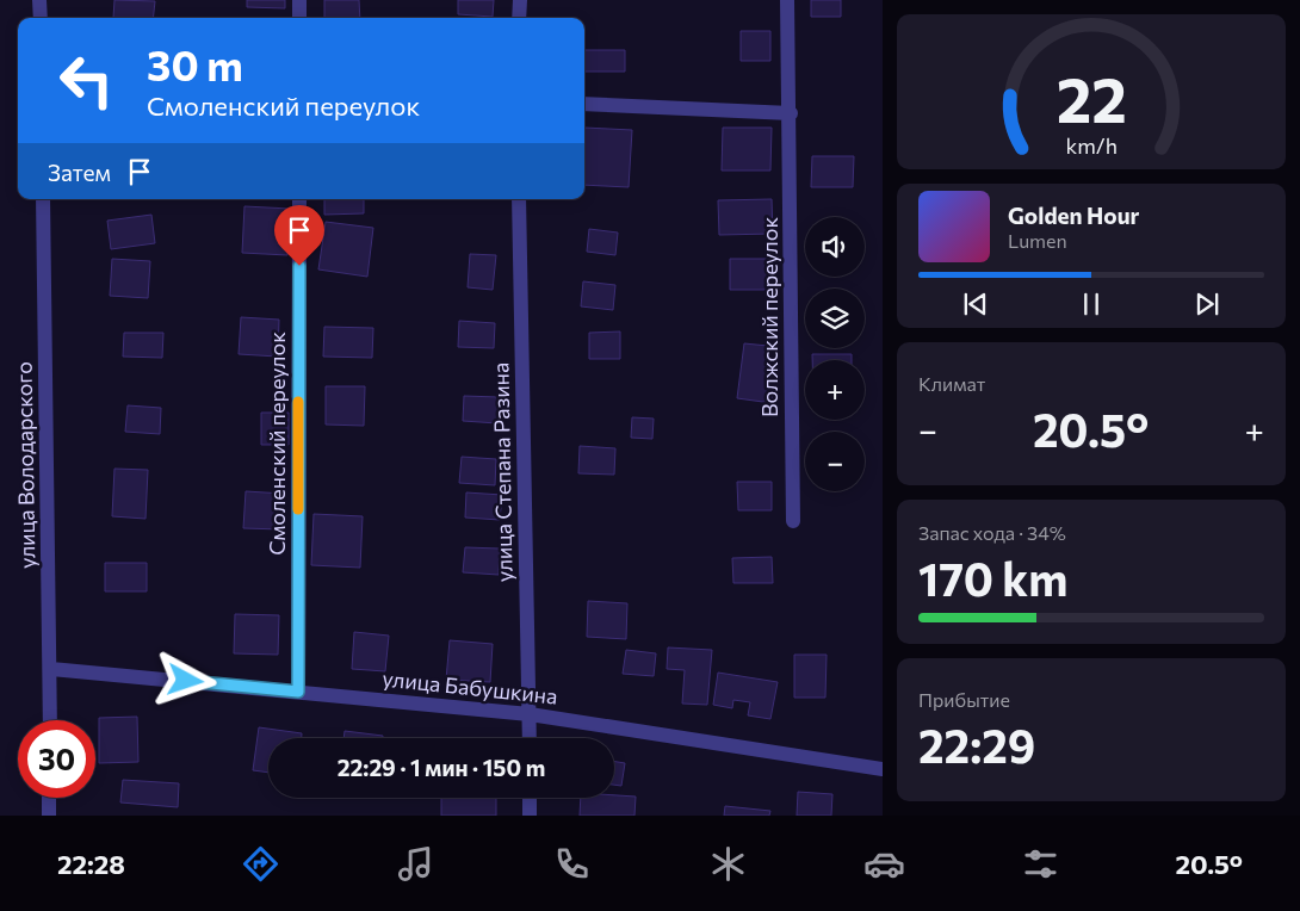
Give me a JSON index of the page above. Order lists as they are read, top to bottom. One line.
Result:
{"streets":{"street":["Волжский переулок","Смоленский переулок","улица Володарского","улица Степана Разина","улица Бабушкина"]},"crossings":[["Смоленский переулок","улица Бабушкина"],["улица Володарского","улица Бабушкина"],["улица Степана Разина","улица Бабушкина"]],"page":{"turn":["30 m","Смоленский переулок"],"then":"Затем","song":["Golden Hour","Lumen"],"map_buttons":["+","−"],"tile":["Климат",["Запас хода · 34%","170 km"],["Прибытие","22:29"]],"heat":["−","20.5°","+"],"limit":"30","trip":"22:29 · 1 мин · 150 m","tabs":["22:28","20.5°"],"gauge":["22","km/h"]}}
